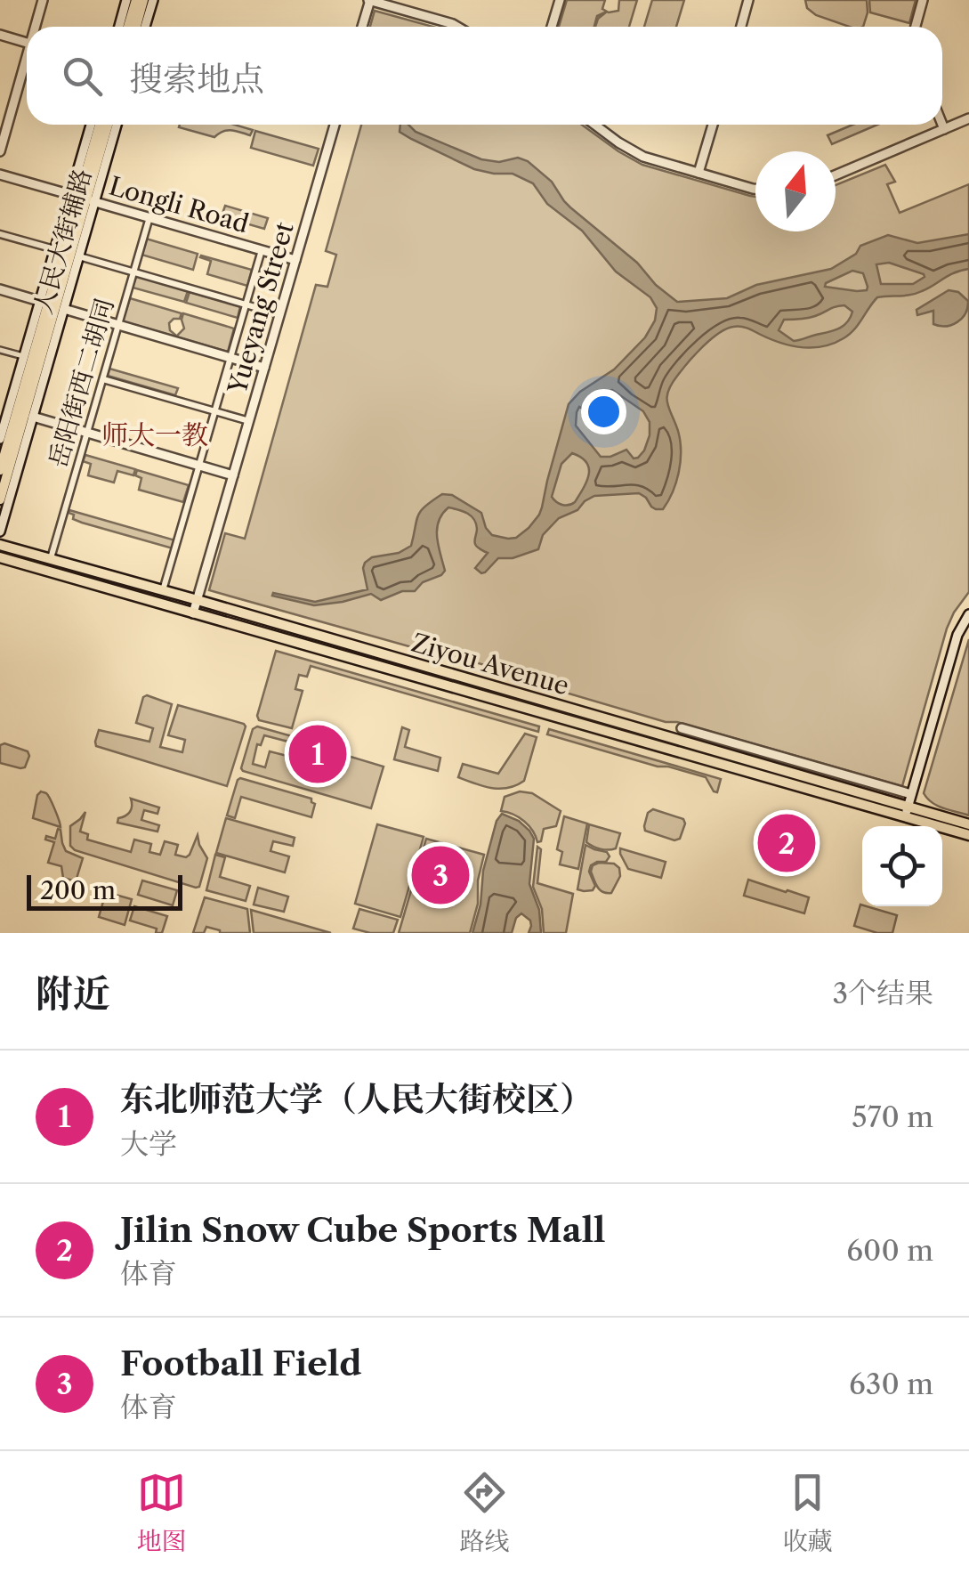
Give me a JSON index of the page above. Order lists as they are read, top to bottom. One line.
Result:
{"streets":{"main road":["Ziyou Avenue"],"street":["Longli Road","人民大街辅路","Yueyang Street","岳阳街西二胡同"]},"crossings":[["Longli Road","人民大街辅路"],["Longli Road","Yueyang Street"],["Longli Road","岳阳街西二胡同"],["Yueyang Street","Ziyou Avenue"],["岳阳街西二胡同","Ziyou Avenue"]],"districts":["师大一教"],"scale_bar":"200 m","north":"top","page":{"search":"搜索地点","pins":["1","2","3"],"scale":"200 m","heading":["附近","3个结果"],"list":[{"mark":"1","name":"东北师范大学（人民大街校区）","note":"大学","value":"570 m"},{"mark":"2","name":"Jilin Snow Cube Sports Mall","note":"体育","value":"600 m"},{"mark":"3","name":"Football Field","note":"体育","value":"630 m"}],"nav":["地图","路线","收藏"]}}
